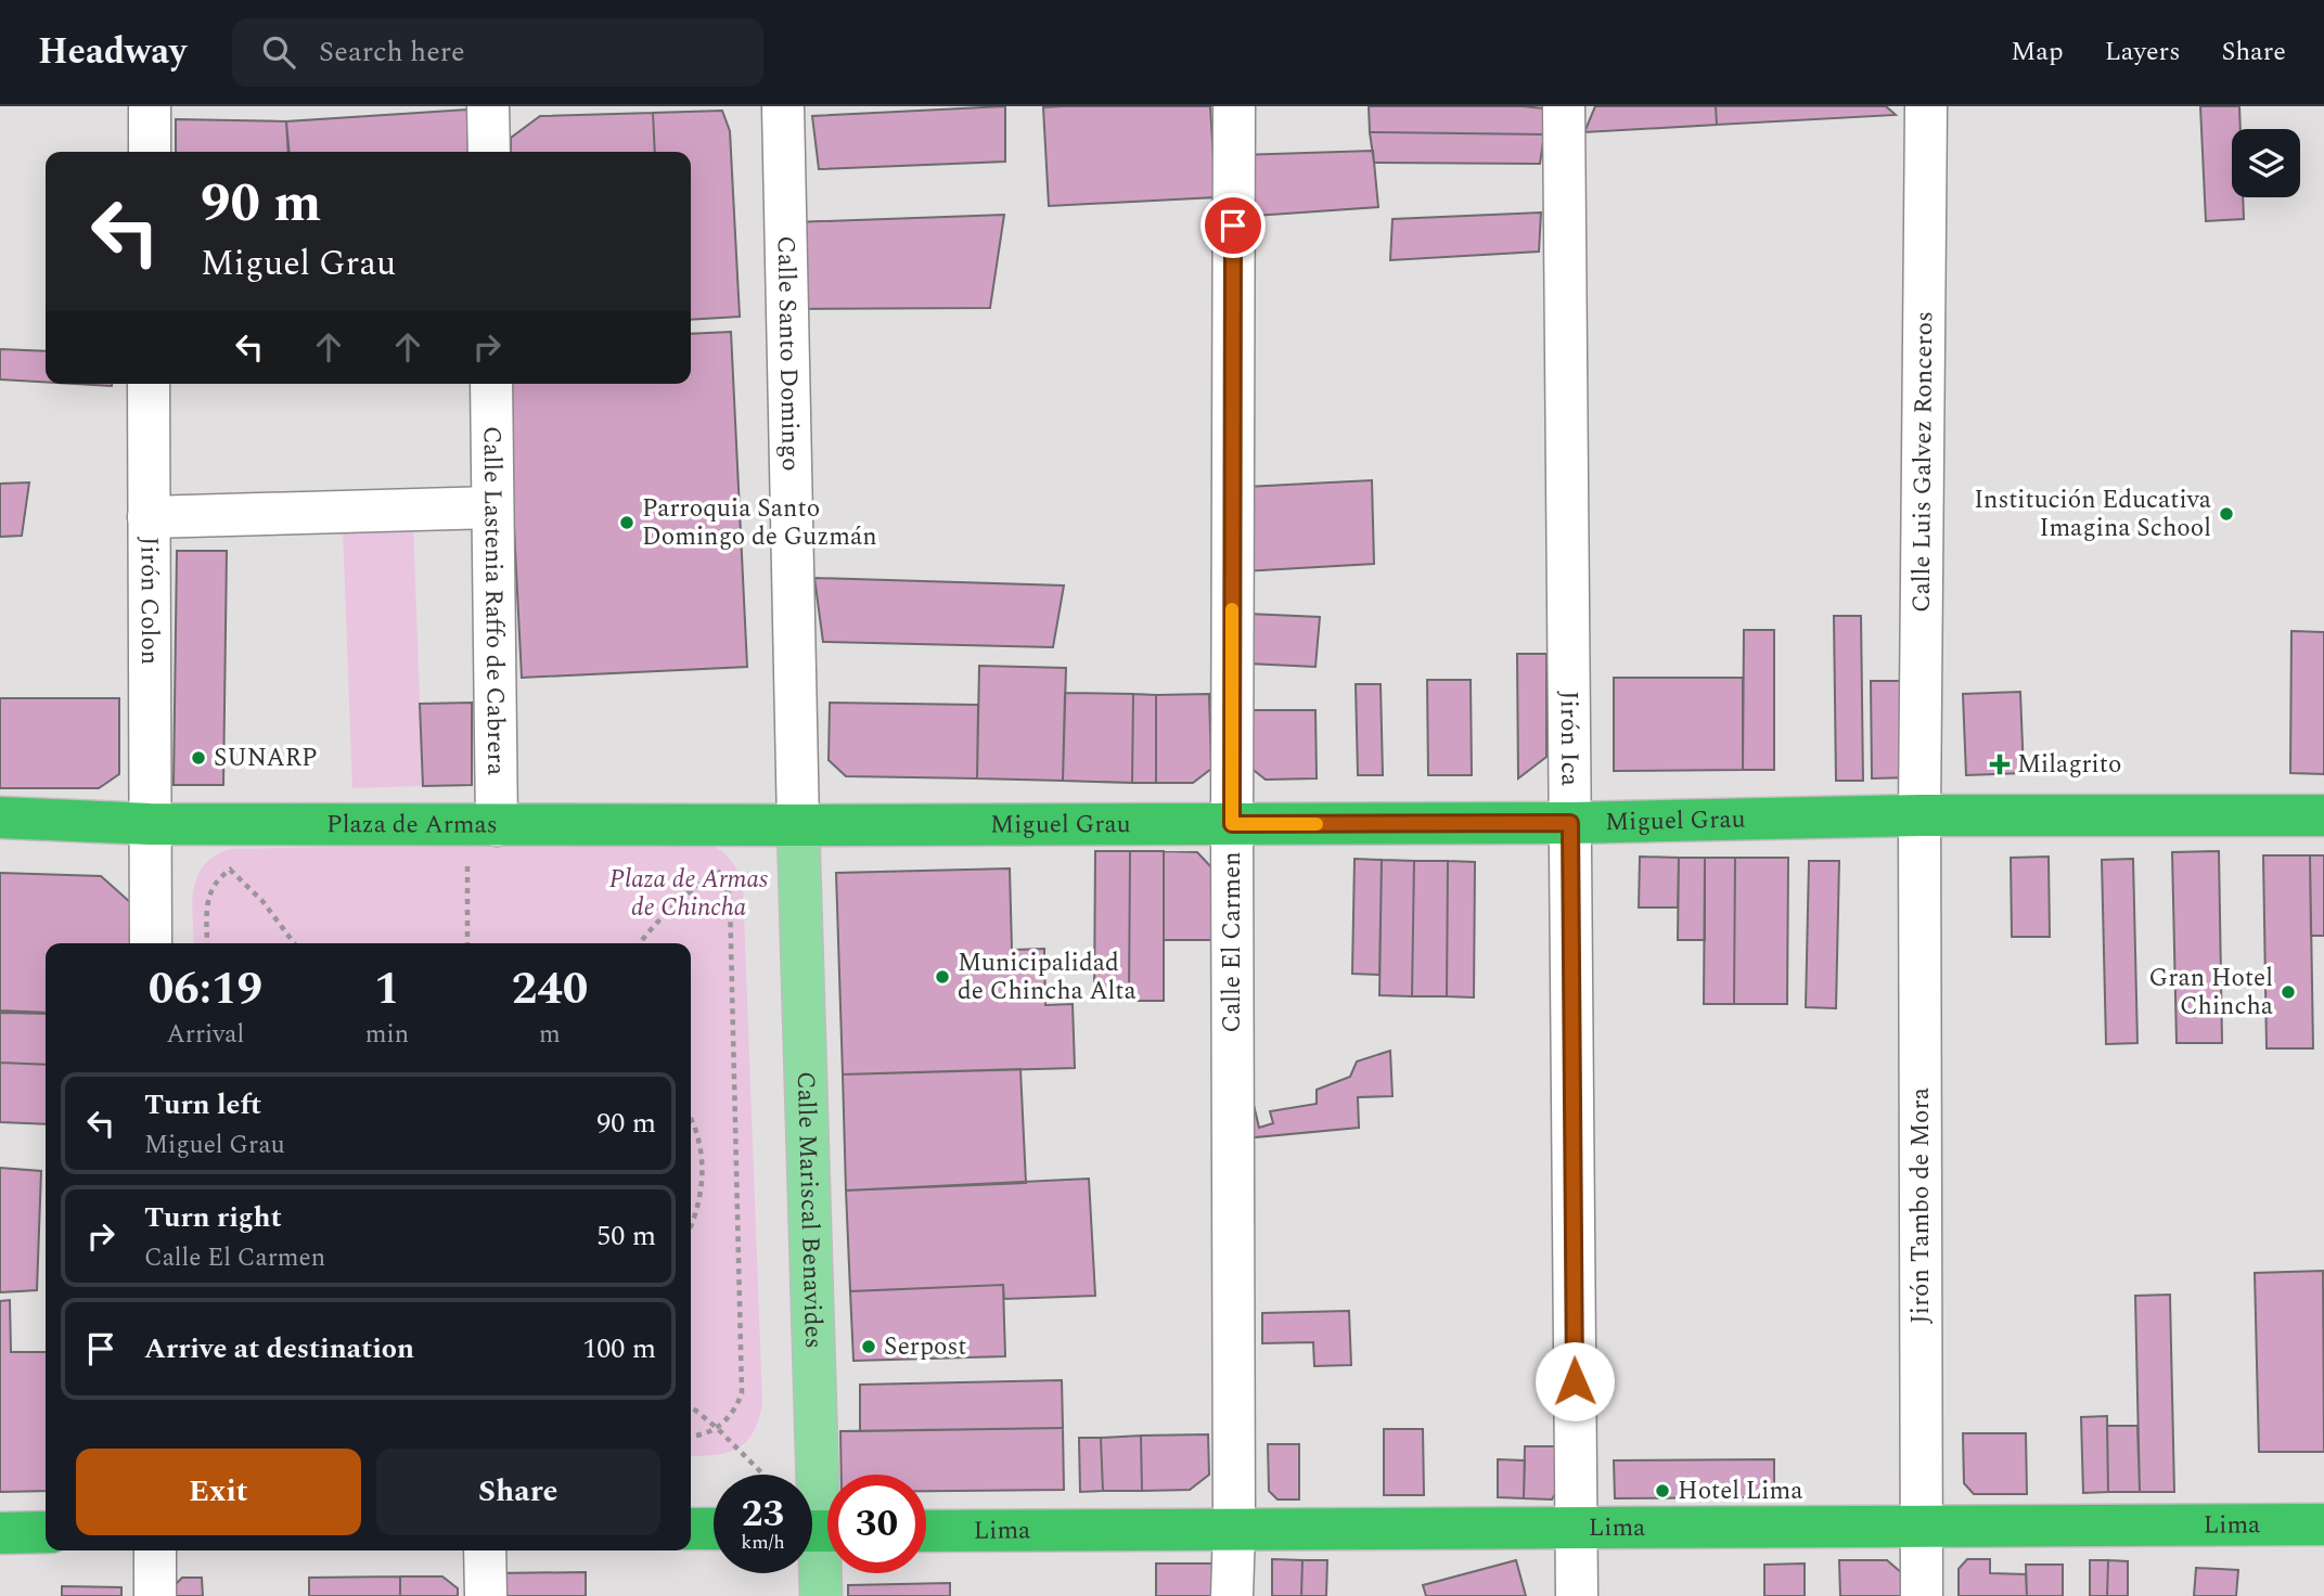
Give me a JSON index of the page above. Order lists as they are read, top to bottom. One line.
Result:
{"streets":{"highway":["Miguel Grau","Plaza de Armas","Lima"],"main road":["Calle Mariscal Benavides"],"street":["Calle Santo Domingo","Calle Luis Galvez Ronceros","Jirón Colon","Calle Lastenia Raffo de Cabrera","Jirón Ica","Calle El Carmen","Jirón Tambo de Mora"]},"crossings":[["Calle Santo Domingo","Miguel Grau"],["Calle Santo Domingo","Plaza de Armas"],["Calle Santo Domingo","Calle Mariscal Benavides"],["Calle Luis Galvez Ronceros","Miguel Grau"],["Calle Luis Galvez Ronceros","Jirón Tambo de Mora"],["Jirón Colon","Plaza de Armas"],["Calle Lastenia Raffo de Cabrera","Plaza de Armas"],["Jirón Ica","Miguel Grau"],["Jirón Ica","Lima"],["Miguel Grau","Plaza de Armas"],["Miguel Grau","Calle El Carmen"],["Miguel Grau","Jirón Tambo de Mora"],["Miguel Grau","Calle Mariscal Benavides"],["Plaza de Armas","Calle Mariscal Benavides"],["Calle El Carmen","Lima"],["Jirón Tambo de Mora","Lima"]],"parks":["Plaza de Armas de Chincha"],"places":{"other":["Institución Educativa Imagina School","Parroquia Santo Domingo de Guzmán","SUNARP","Municipalidad de Chincha Alta","Gran Hotel Chincha","Serpost","Hotel Lima"],"health":["Milagrito"]},"page":{"header":"Headway","search":"Search here","nav":["Map","Layers","Share"],"turn":["90 m","Miguel Grau"],"eta":["06:19","Arrival","1","min","240","m"],"list":[{"name":"Turn left","note":"Miguel Grau","value":"90 m"},{"name":"Turn right","note":"Calle El Carmen","value":"50 m"},{"name":"Arrive at destination","value":"100 m"}],"buttons":["Exit","Share"],"speed":"23 km/h","limit":"30"}}
